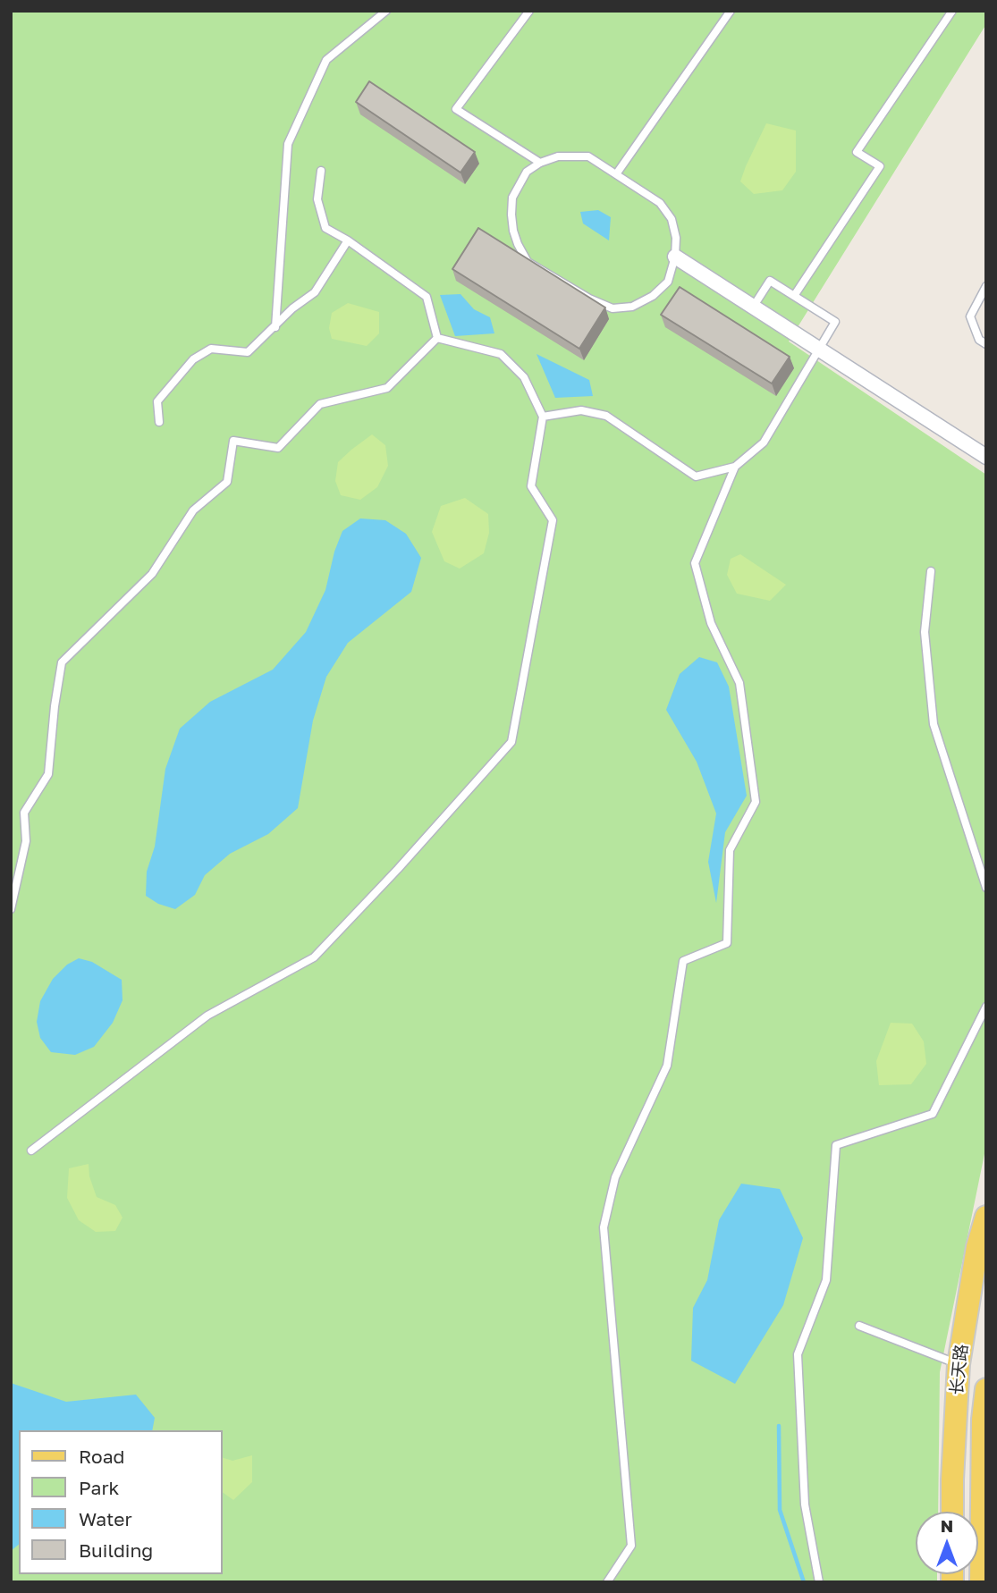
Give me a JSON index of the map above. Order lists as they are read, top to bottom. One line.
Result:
{"streets":{"main road":["长天路"]},"legend":["Road","Park","Water","Building"],"north":"top"}
